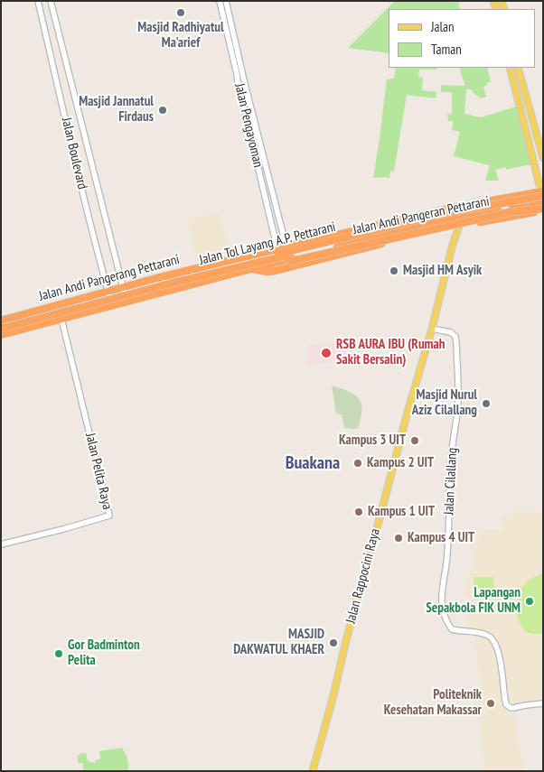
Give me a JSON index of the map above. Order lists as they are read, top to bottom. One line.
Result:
{"streets":{"highway":["Jalan Andi Pangeran Pettarani","Jalan Tol Layang A.P. Pettarani","Jalan Andi Pangerang Pettarani"],"main road":["Jalan Rappocini Raya"],"street":["Jalan Pengayoman","Jalan Boulevard","Jalan Pelita Raya","Jalan Cilallang"]},"crossings":[["Jalan Pengayoman","Jalan Andi Pangerang Pettarani"],["Jalan Boulevard","Jalan Andi Pangeran Pettarani"],["Jalan Boulevard","Jalan Andi Pangerang Pettarani"],["Jalan Andi Pangeran Pettarani","Jalan Tol Layang A.P. Pettarani"],["Jalan Andi Pangeran Pettarani","Jalan Pelita Raya"],["Jalan Andi Pangeran Pettarani","Jalan Rappocini Raya"],["Jalan Tol Layang A.P. Pettarani","Jalan Andi Pangerang Pettarani"],["Jalan Cilallang","Jalan Rappocini Raya"]],"districts":["Buakana"],"places":["Masjid Radhiyatul Ma'arief","Masjid Jannatul Firdaus","Masjid HM Asyik","RSB AURA IBU (Rumah Sakit Bersalin)","Masjid Nurul Aziz Cilallang","Kampus 3 UIT","Kampus 2 UIT","Kampus 1 UIT","Kampus 4 UIT","Lapangan Sepakbola FIK UNM","MASJID DAKWATUL KHAER","Gor Badminton Pelita","Politeknik Kesehatan Makassar"],"legend":["Jalan","Taman"]}
